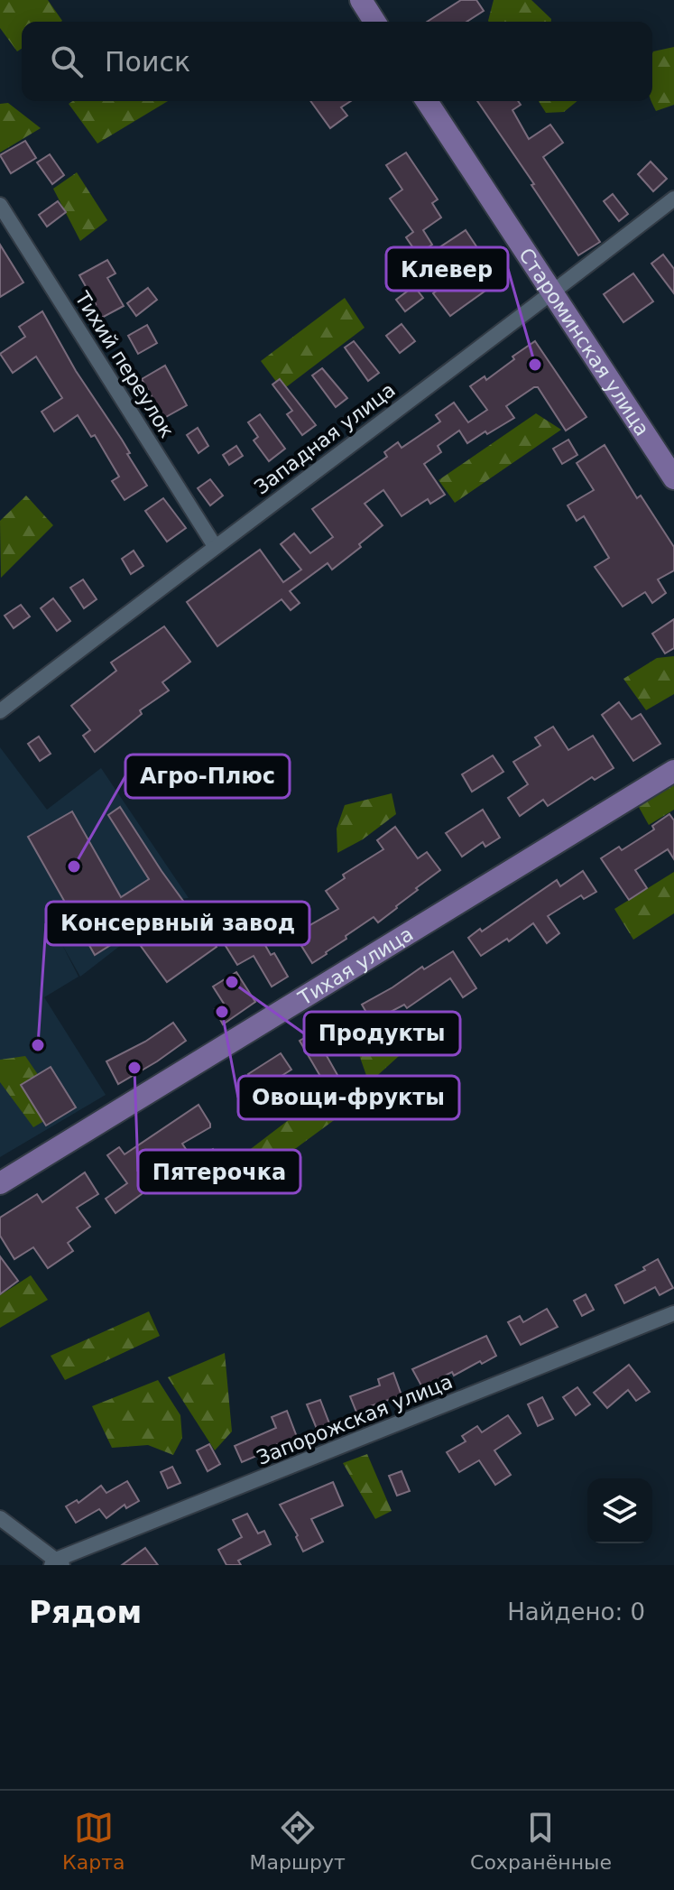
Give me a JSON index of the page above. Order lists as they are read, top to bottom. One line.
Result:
{"streets":{"main road":["Староминская улица","Тихая улица"],"street":["Тихий переулок","Западная улица","Запорожская улица"]},"crossings":[["Староминская улица","Западная улица"],["Тихий переулок","Западная улица"]],"places":["Клевер","Агро-Плюс","Продукты","Овощи-фрукты","Консервный завод","Пятерочка"],"page":{"search":"Поиск","heading":["Рядом","Найдено: 0"],"nav":["Карта","Маршрут","Сохранённые"]}}
